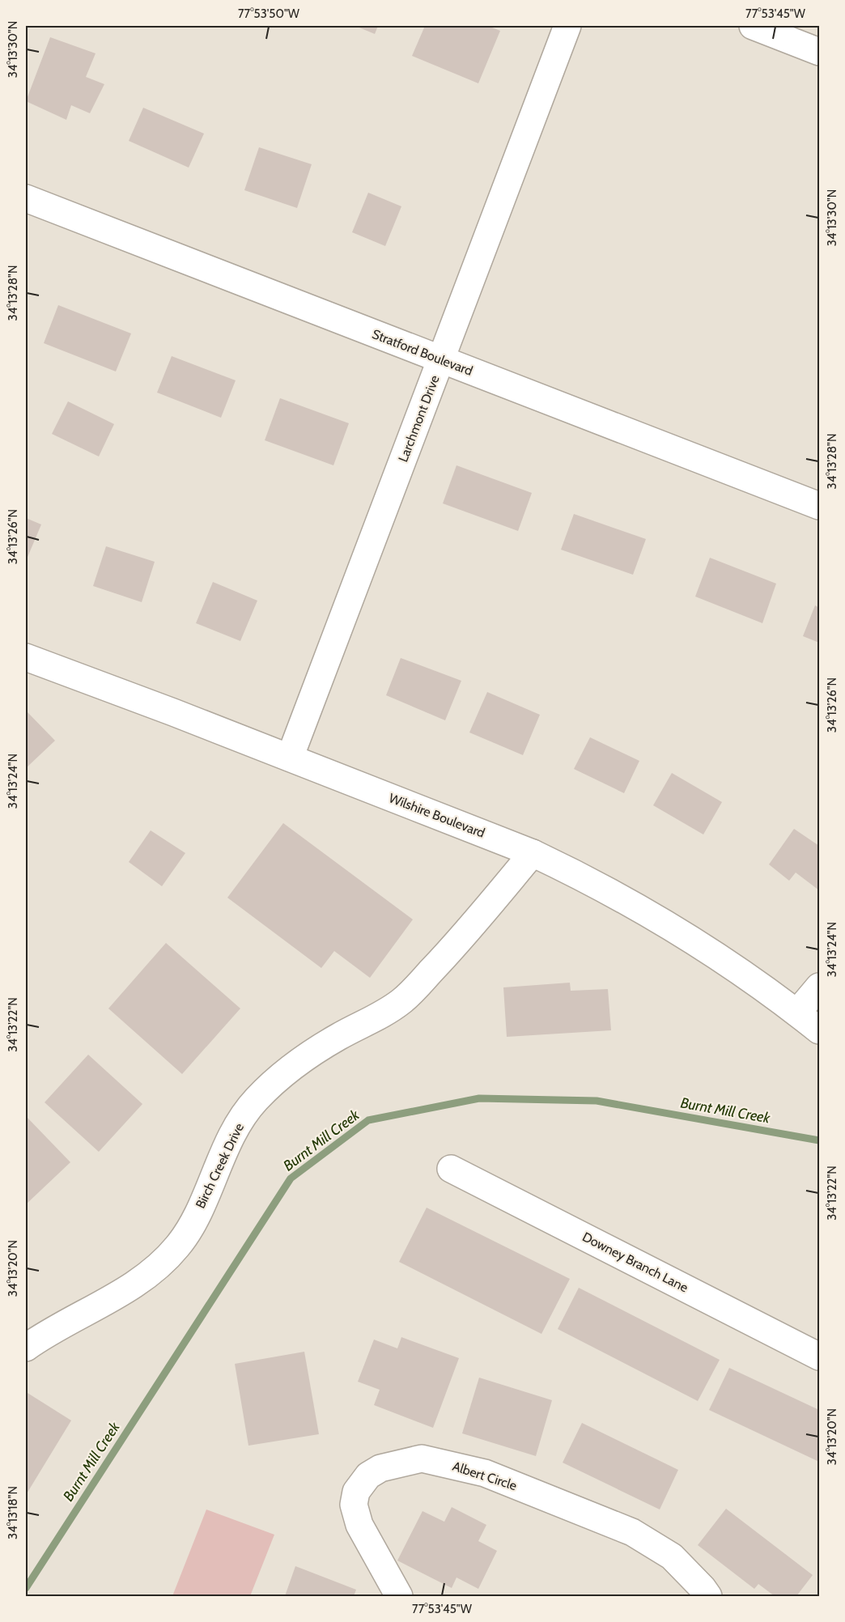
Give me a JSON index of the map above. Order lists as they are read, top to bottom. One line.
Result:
{"streets":{"street":["Stratford Boulevard","Larchmont Drive","Wilshire Boulevard","Birch Creek Drive","Downey Branch Lane","Albert Circle"]},"crossings":[["Stratford Boulevard","Larchmont Drive"],["Larchmont Drive","Wilshire Boulevard"],["Wilshire Boulevard","Birch Creek Drive"]],"water":["Burnt Mill Creek"],"coordinates":["77°53'50\"W","77°53'45\"W","34°13'30\"N","34°13'28\"N","34°13'26\"N","34°13'24\"N","34°13'22\"N","34°13'20\"N","34°13'18\"N"]}
